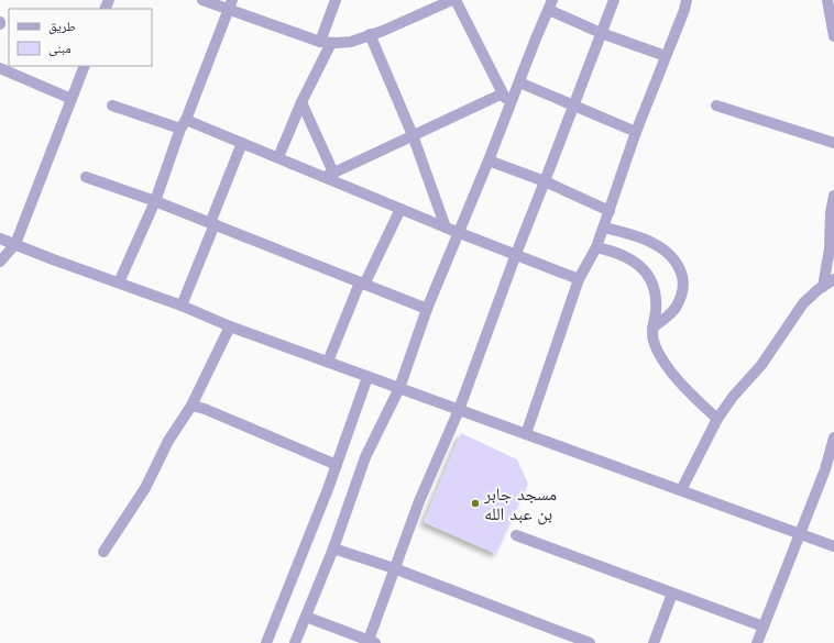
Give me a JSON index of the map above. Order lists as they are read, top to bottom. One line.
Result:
{"places":["مسجد جابر بن عبد الله"],"legend":["طريق","مبنى"]}
